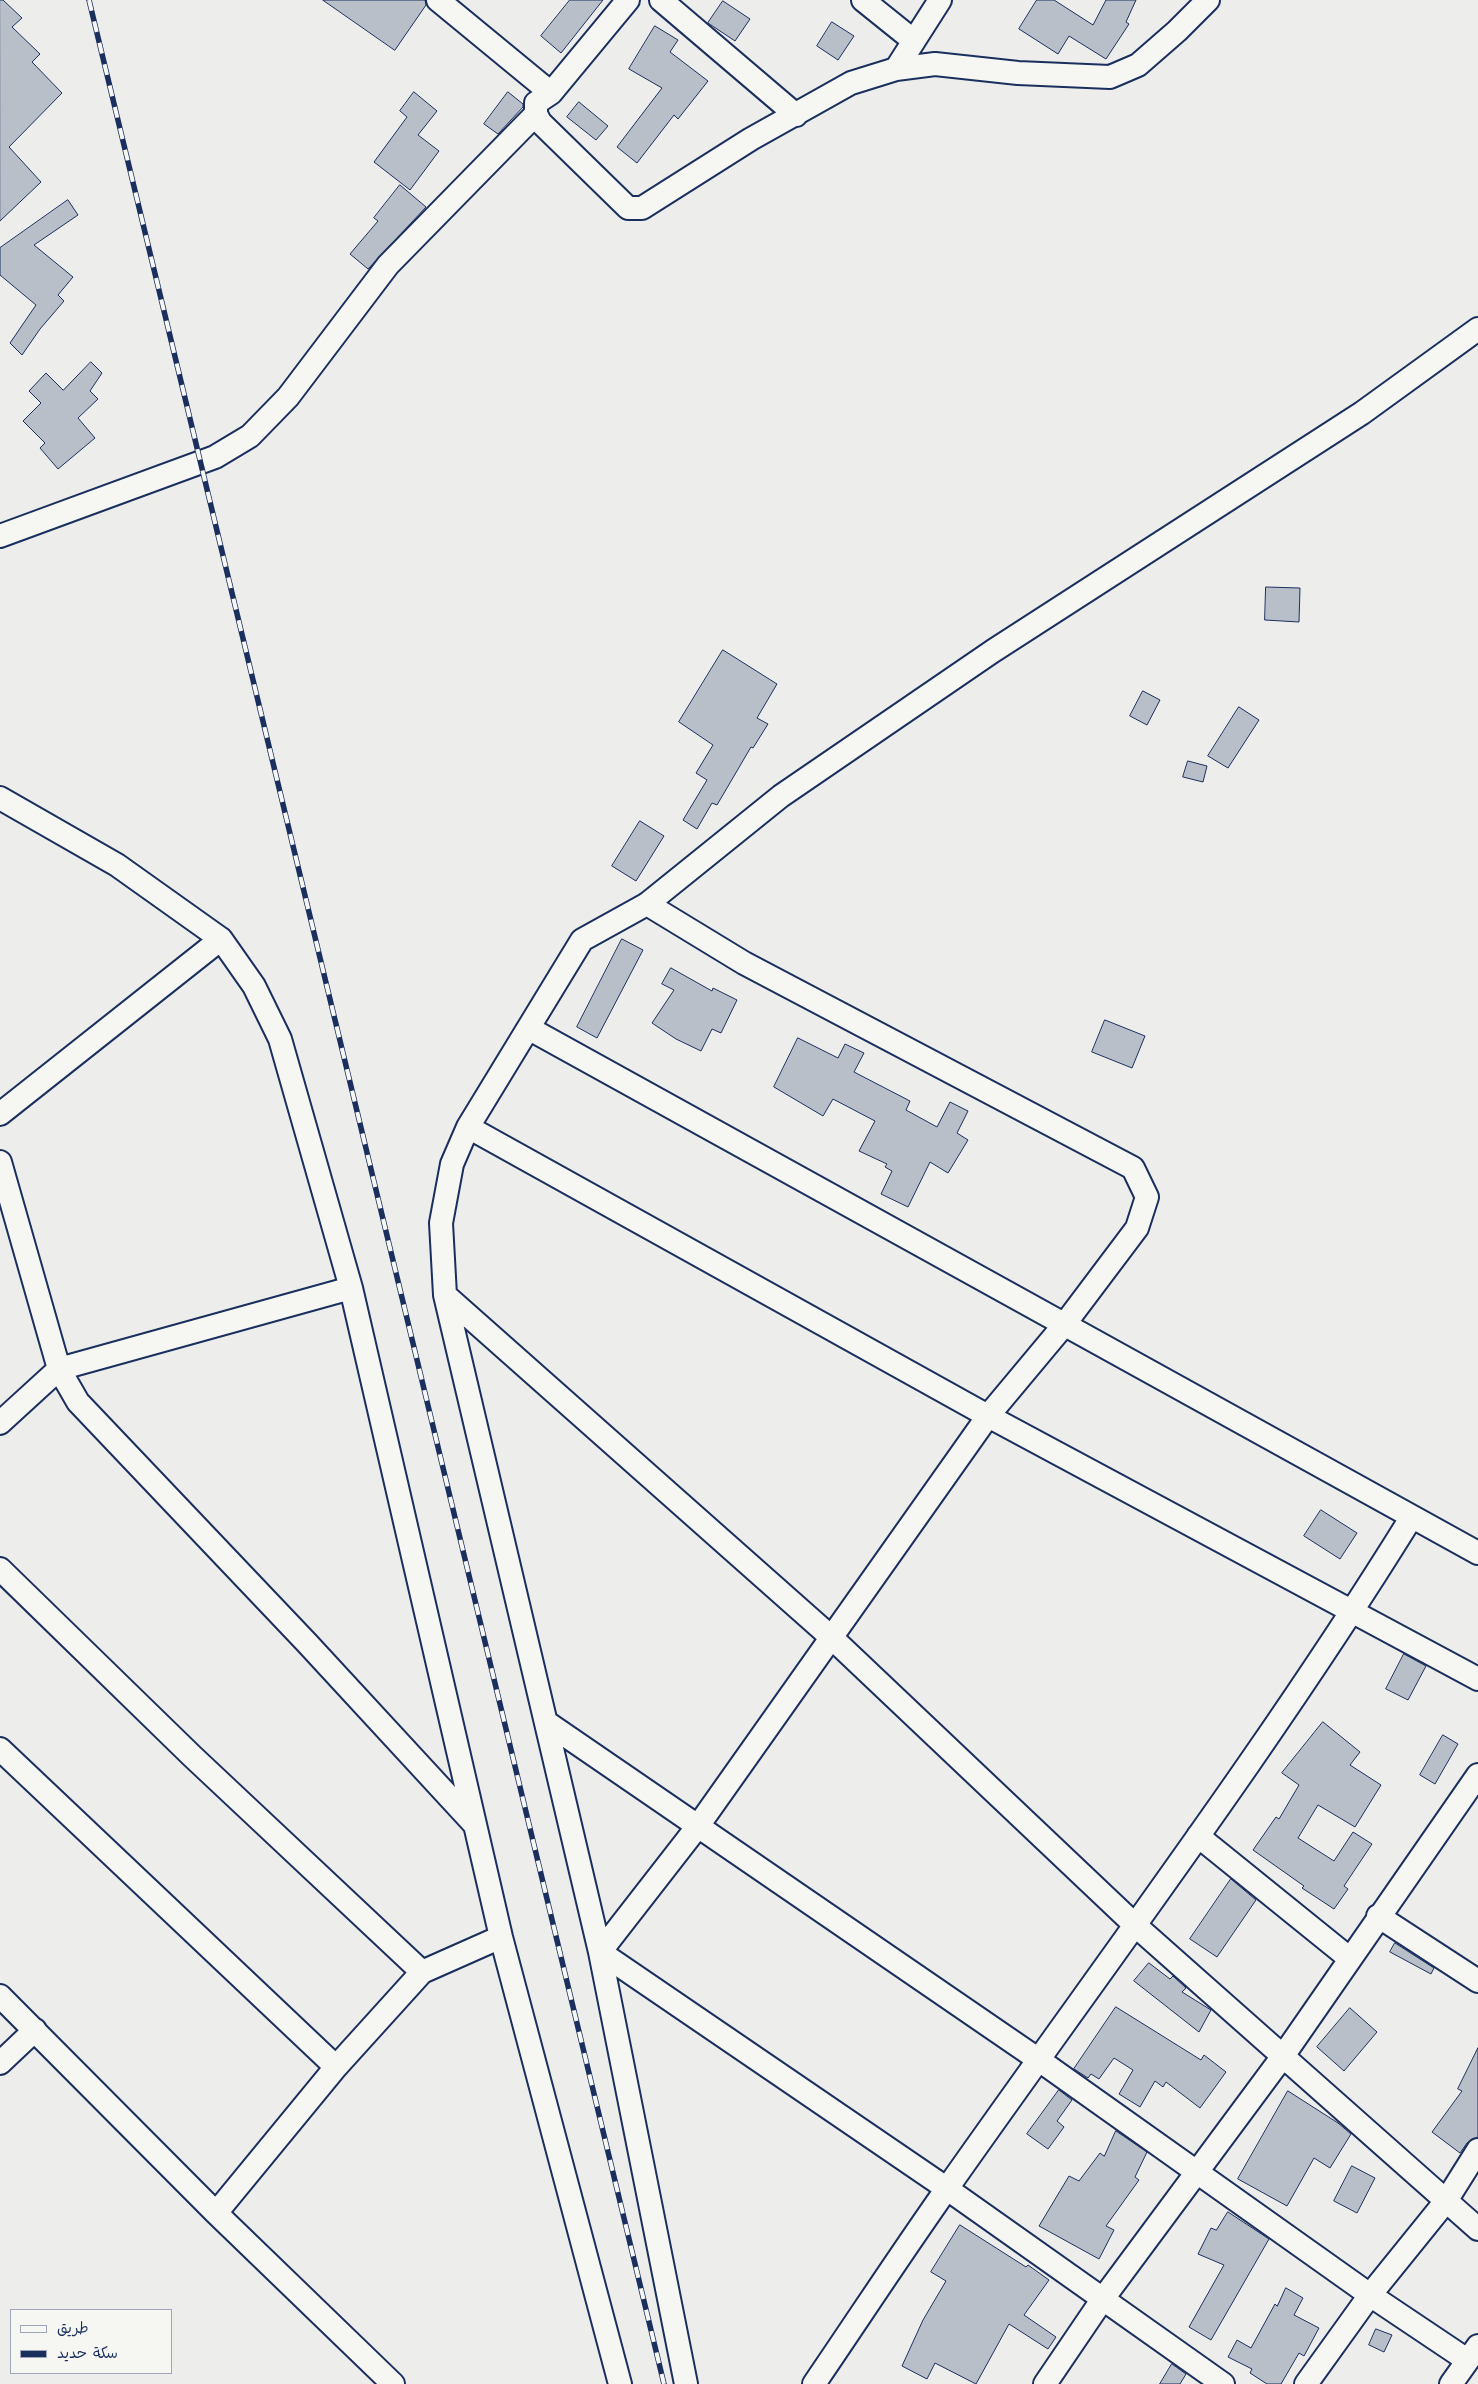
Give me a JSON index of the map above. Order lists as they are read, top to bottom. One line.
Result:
{"legend":["طريق","سكة حديد"]}
